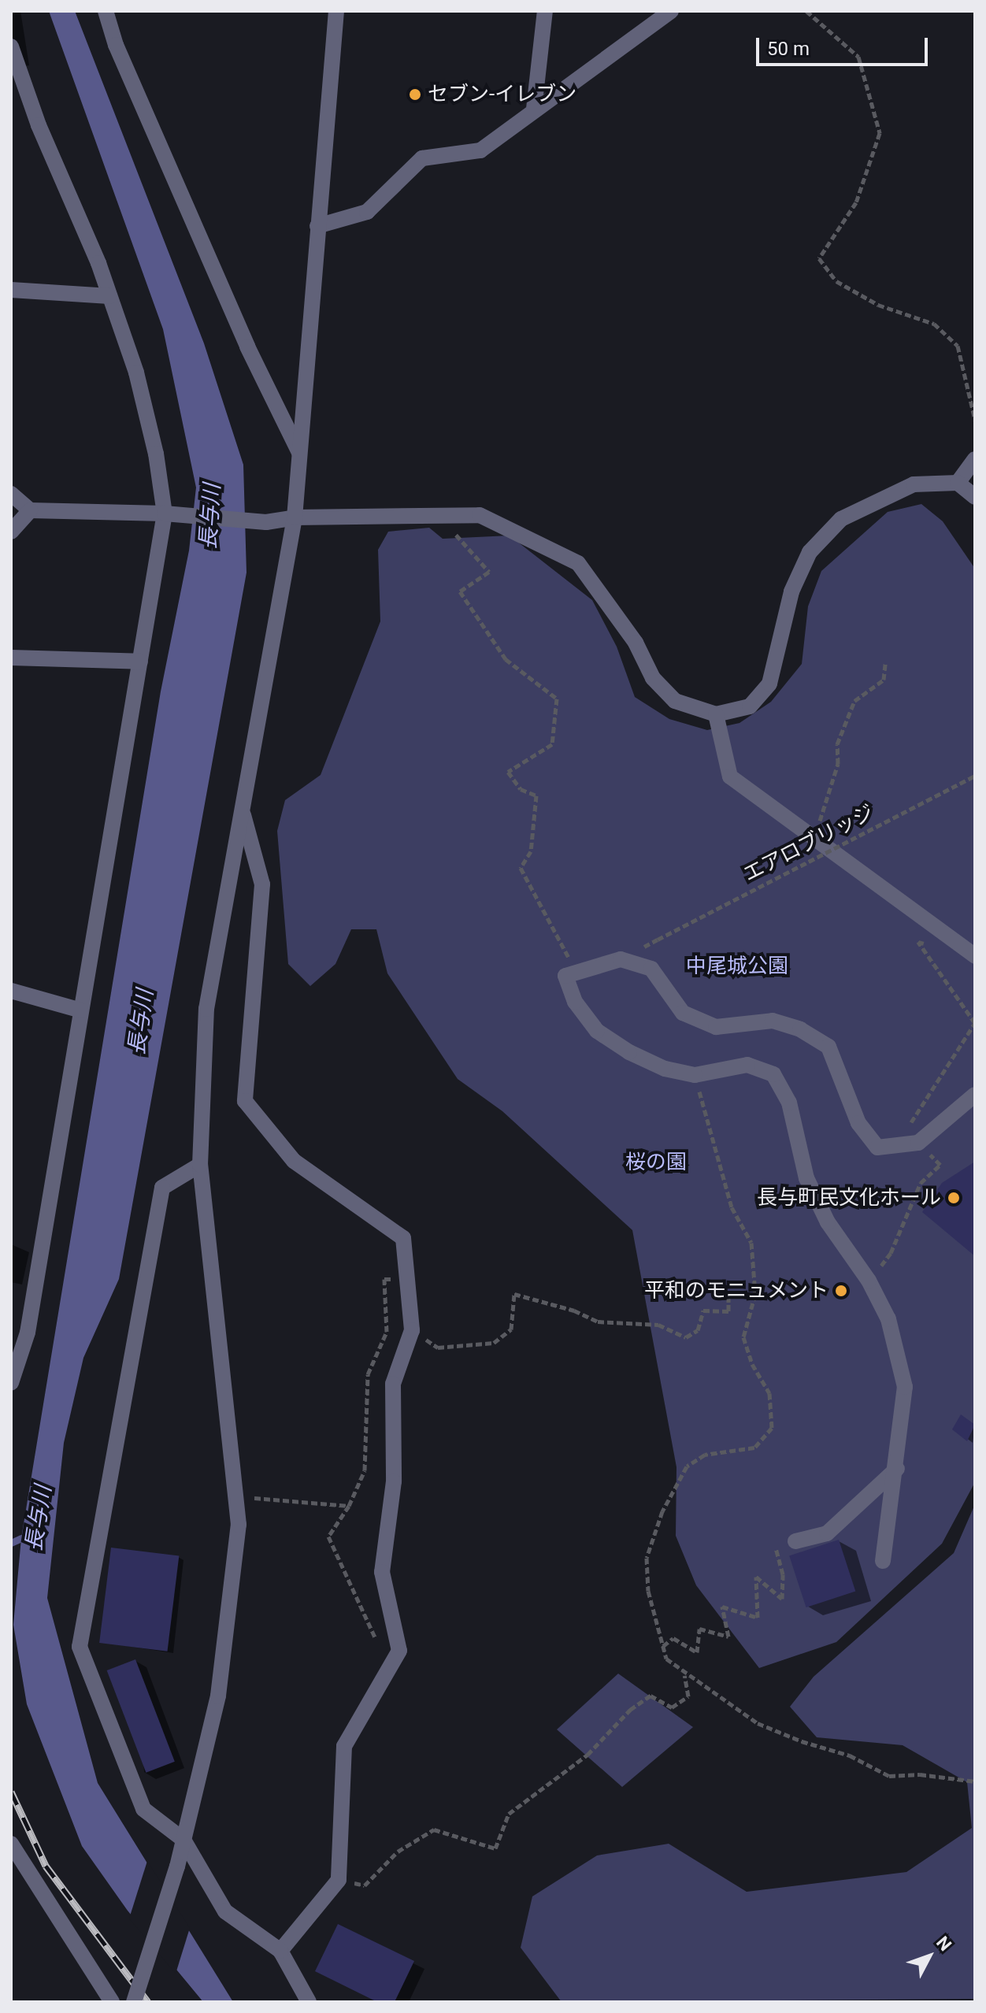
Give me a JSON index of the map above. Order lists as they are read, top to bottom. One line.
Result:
{"streets":{"path":["エアロブリッジ"]},"water":["長与川"],"parks":["中尾城公園","桜の園"],"places":["セブン-イレブン","長与町民文化ホール","平和のモニュメント"],"scale_bar":"50 m","north":"top right"}
